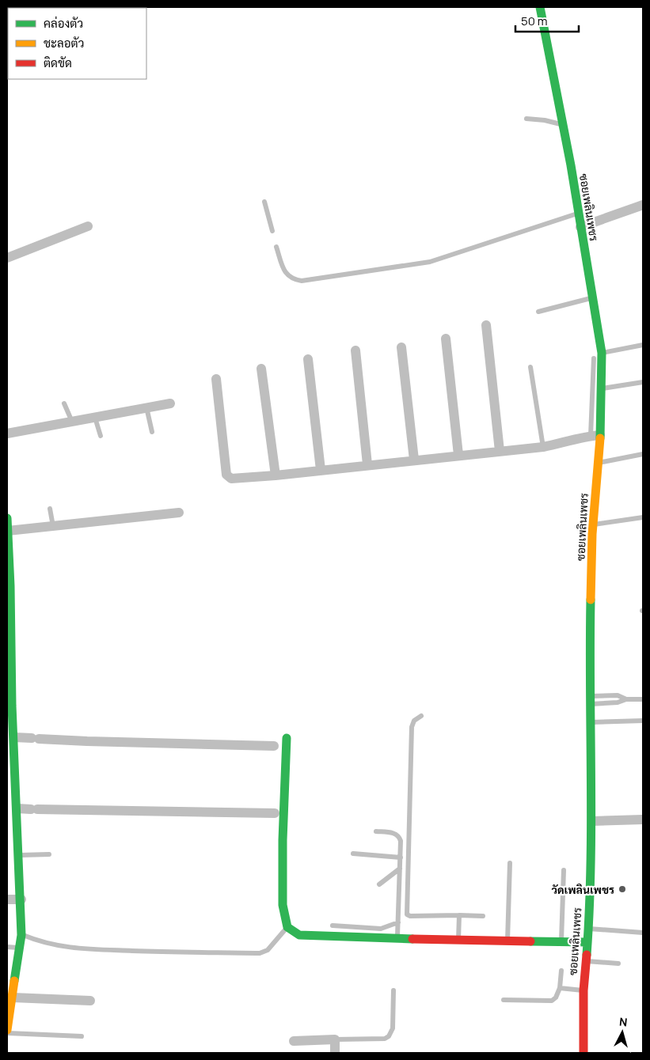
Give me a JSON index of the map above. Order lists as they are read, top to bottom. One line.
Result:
{"streets":{"street":["ซอยเพลินเพชร"]},"places":["วัดเพลินเพชร"],"legend":["คล่องตัว","ชะลอตัว","ติดขัด"],"scale_bar":"50 m","north":"top"}
